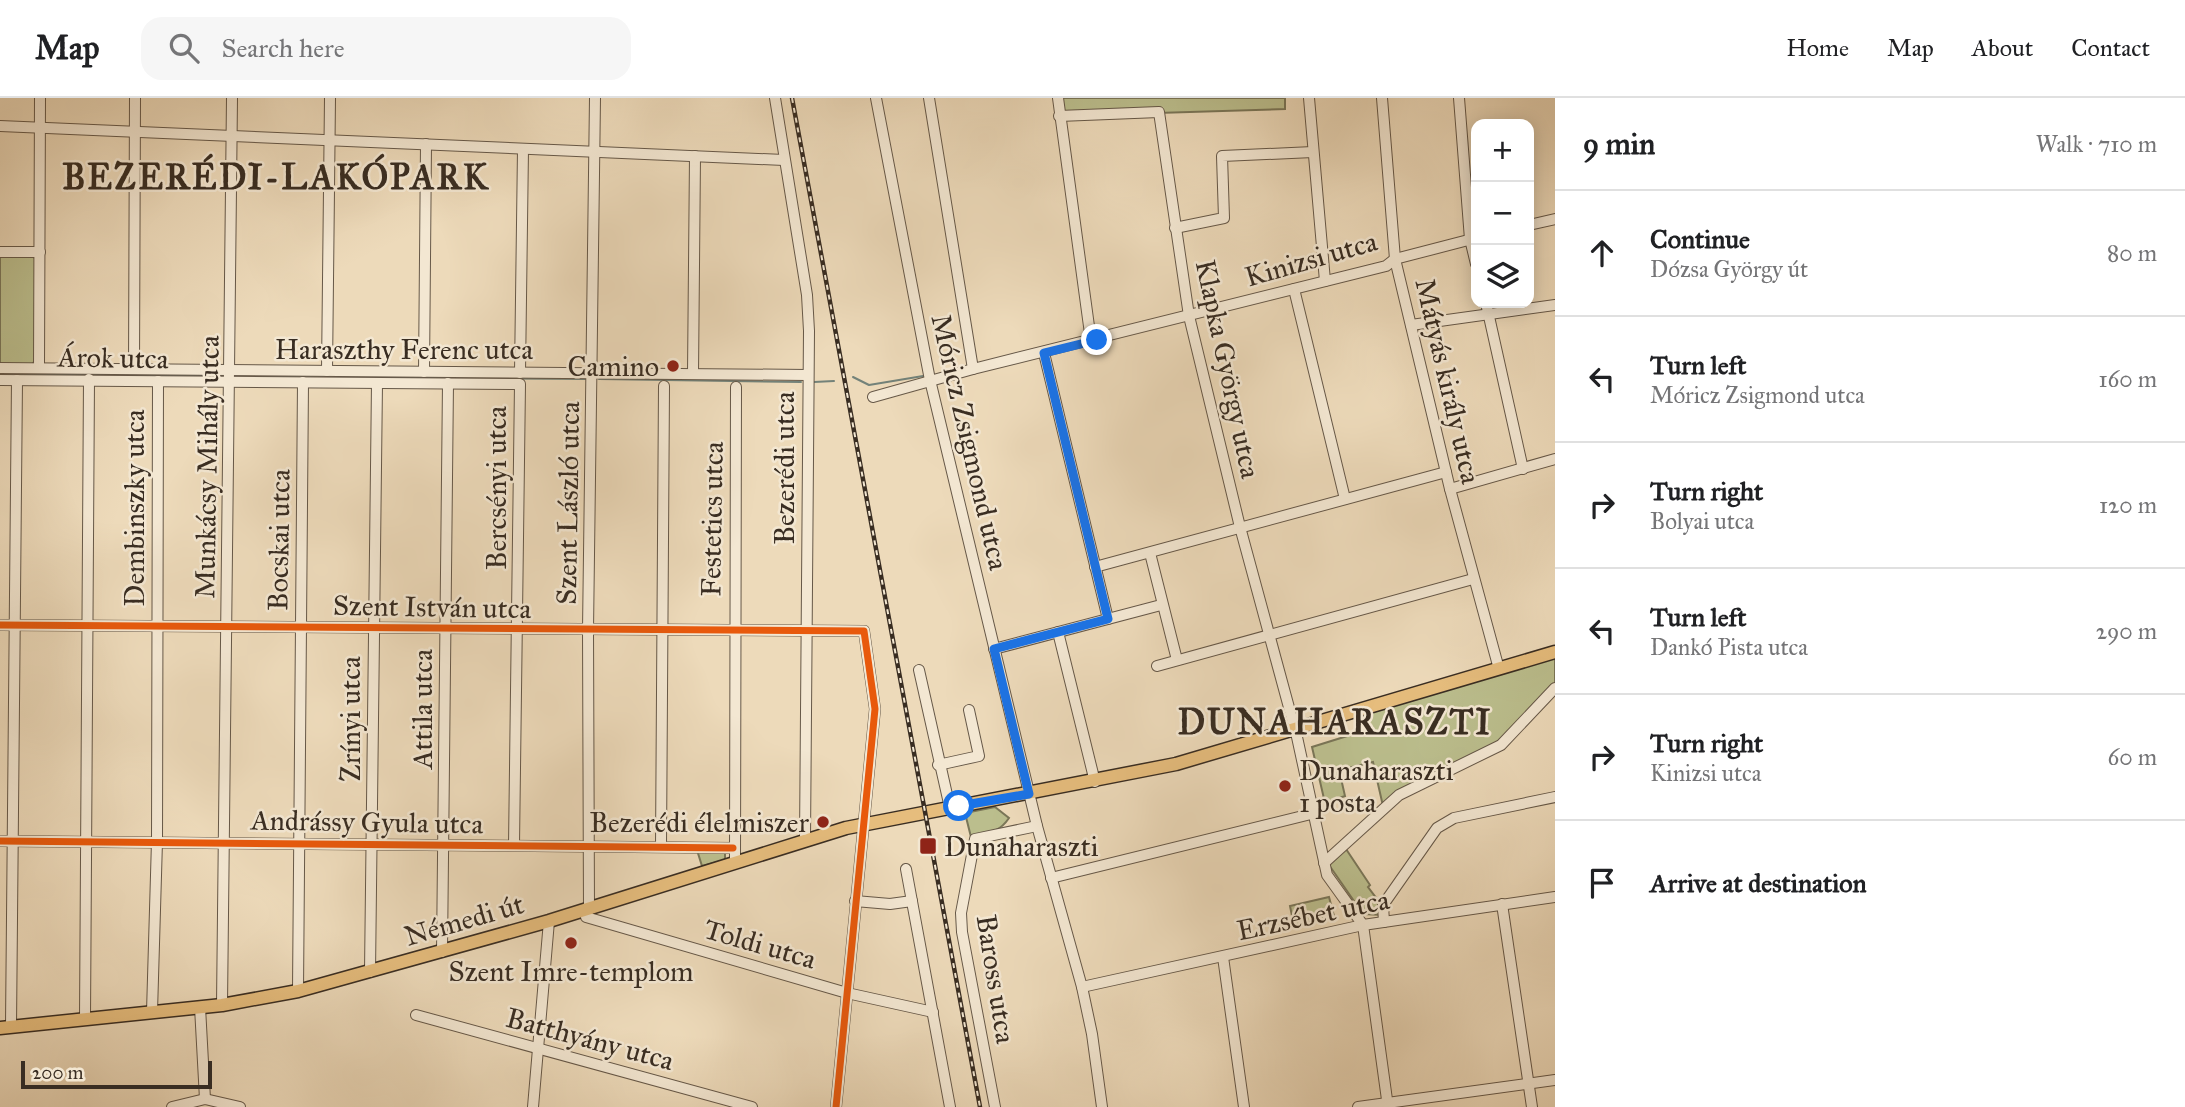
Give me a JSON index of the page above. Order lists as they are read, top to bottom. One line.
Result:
{"streets":{"main road":["Némedi út"],"street":["Kinizsi utca","Haraszthy Ferenc utca","Árok utca","Klapka György utca","Mátyás király utca","Móricz Zsigmond utca","Munkácsy Mihály utca","Bezerédi utca","Bercsényi utca","Szent László utca","Dembinszky utca","Festetics utca","Bocskai utca","Szent István utca","Attila utca","Zrínyi utca","Andrássy Gyula utca","Erzsébet utca","Toldi utca","Baross utca","Batthyány utca"]},"crossings":[["Kinizsi utca","Klapka György utca"],["Kinizsi utca","Mátyás király utca"],["Kinizsi utca","Móricz Zsigmond utca"],["Haraszthy Ferenc utca","Árok utca"],["Haraszthy Ferenc utca","Munkácsy Mihály utca"],["Haraszthy Ferenc utca","Bezerédi utca"],["Haraszthy Ferenc utca","Bercsényi utca"],["Haraszthy Ferenc utca","Szent László utca"],["Árok utca","Munkácsy Mihály utca"],["Árok utca","Bercsényi utca"],["Árok utca","Dembinszky utca"],["Árok utca","Bocskai utca"],["Árok utca","Attila utca"],["Árok utca","Zrínyi utca"],["Klapka György utca","Erzsébet utca"],["Klapka György utca","Némedi út"],["Mátyás király utca","Némedi út"],["Móricz Zsigmond utca","Erzsébet utca"],["Móricz Zsigmond utca","Némedi út"],["Móricz Zsigmond utca","Baross utca"],["Munkácsy Mihály utca","Szent István utca"],["Munkácsy Mihály utca","Andrássy Gyula utca"],["Munkácsy Mihály utca","Némedi út"],["Bezerédi utca","Szent István utca"],["Bezerédi utca","Némedi út"],["Bercsényi utca","Szent István utca"],["Bercsényi utca","Andrássy Gyula utca"],["Szent László utca","Szent István utca"],["Szent László utca","Andrássy Gyula utca"],["Szent László utca","Némedi út"],["Szent László utca","Toldi utca"],["Dembinszky utca","Szent István utca"],["Dembinszky utca","Andrássy Gyula utca"],["Dembinszky utca","Némedi út"],["Festetics utca","Szent István utca"],["Festetics utca","Andrássy Gyula utca"],["Festetics utca","Némedi út"],["Bocskai utca","Szent István utca"],["Bocskai utca","Andrássy Gyula utca"],["Bocskai utca","Némedi út"],["Szent István utca","Attila utca"],["Szent István utca","Zrínyi utca"],["Szent István utca","Némedi út"],["Attila utca","Andrássy Gyula utca"],["Attila utca","Némedi út"],["Zrínyi utca","Andrássy Gyula utca"],["Zrínyi utca","Némedi út"],["Andrássy Gyula utca","Némedi út"],["Némedi út","Toldi utca"]],"districts":["BEZERÉDI-LAKÓPARK","DUNAHARASZTI"],"places":{"other":["Camino","Dunaharaszti 1 posta","Bezerédi élelmiszer","Szent Imre-templom"],"transit":["Dunaharaszti"]},"scale_bar":"200 m","page":{"header":"Map","search":"Search here","nav":["Home","Map","About","Contact"],"heading":["9 min","Walk · 710 m"],"map_buttons":["+","−"],"list":[["Continue","Dózsa György út","80 m"],["Turn left","Móricz Zsigmond utca","160 m"],["Turn right","Bolyai utca","120 m"],["Turn left","Dankó Pista utca","290 m"],["Turn right","Kinizsi utca","60 m"],"Arrive at destination"],"scale":"200 m"}}
